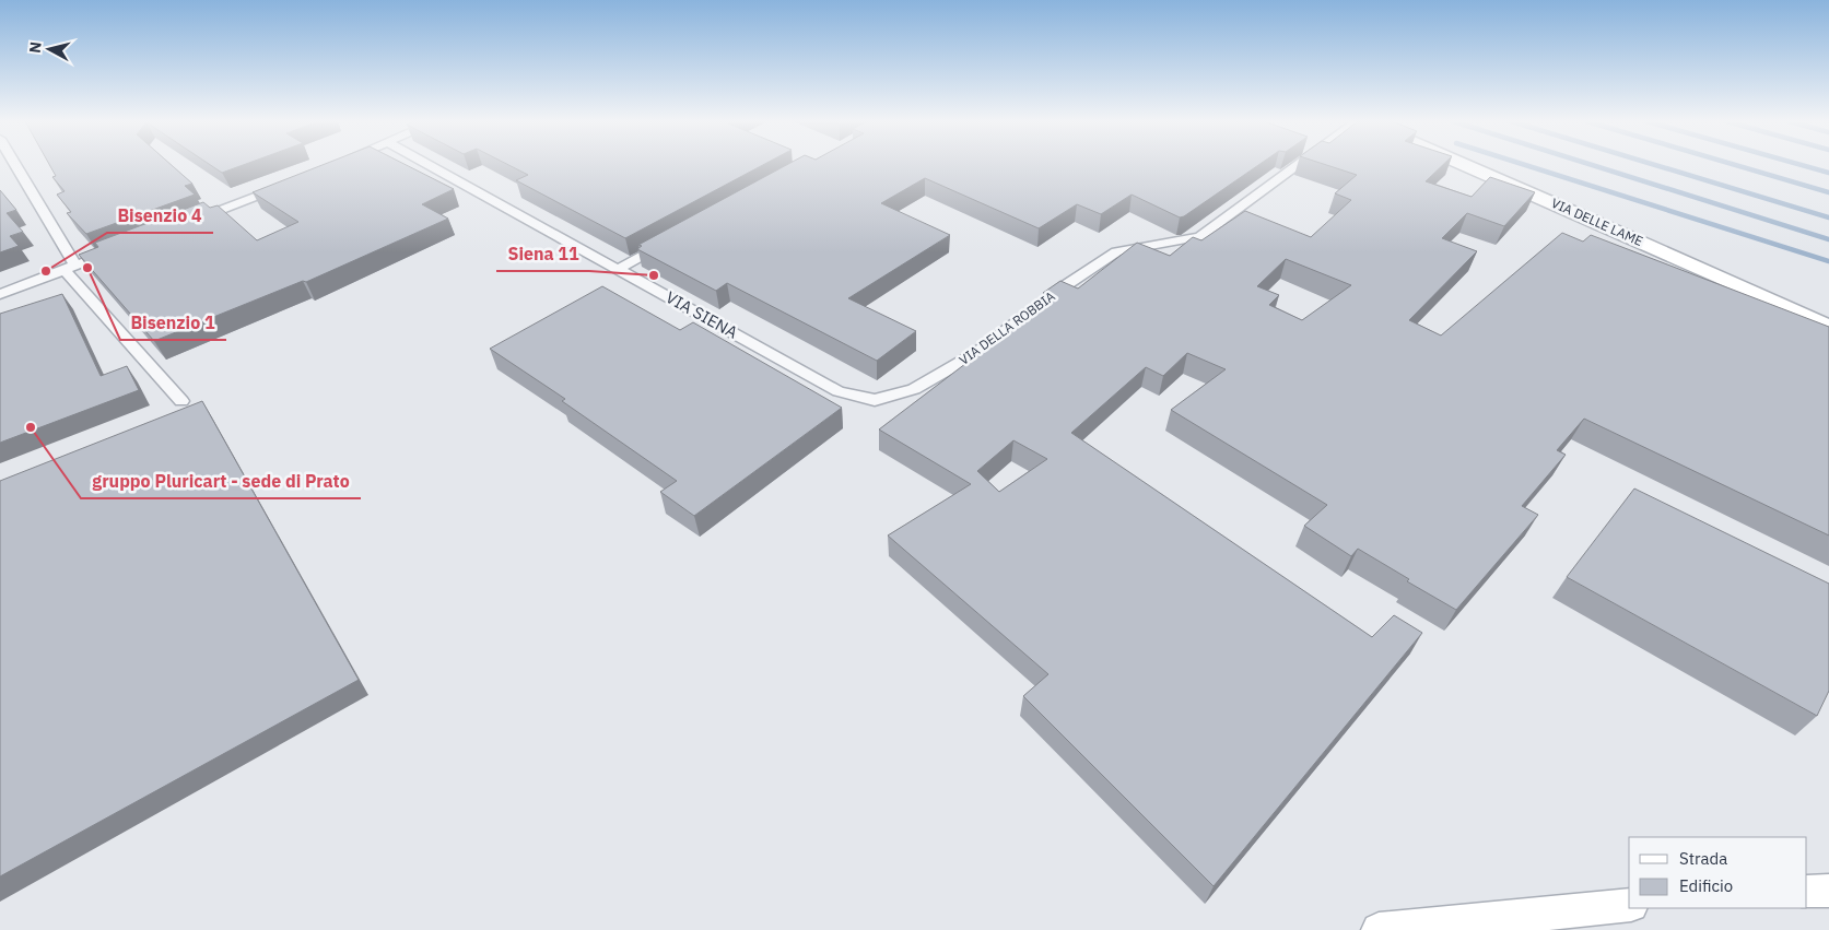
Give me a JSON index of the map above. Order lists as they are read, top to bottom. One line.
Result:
{"streets":{"street":["VIA DELLE LAME","VIA SIENA","VIA DELLA ROBBIA"]},"crossings":[["VIA SIENA","VIA DELLA ROBBIA"]],"places":["Bisenzio 1","Bisenzio 4","Siena 11","gruppo Pluricart - sede di Prato"],"legend":["Strada","Edificio"],"north":"left"}
